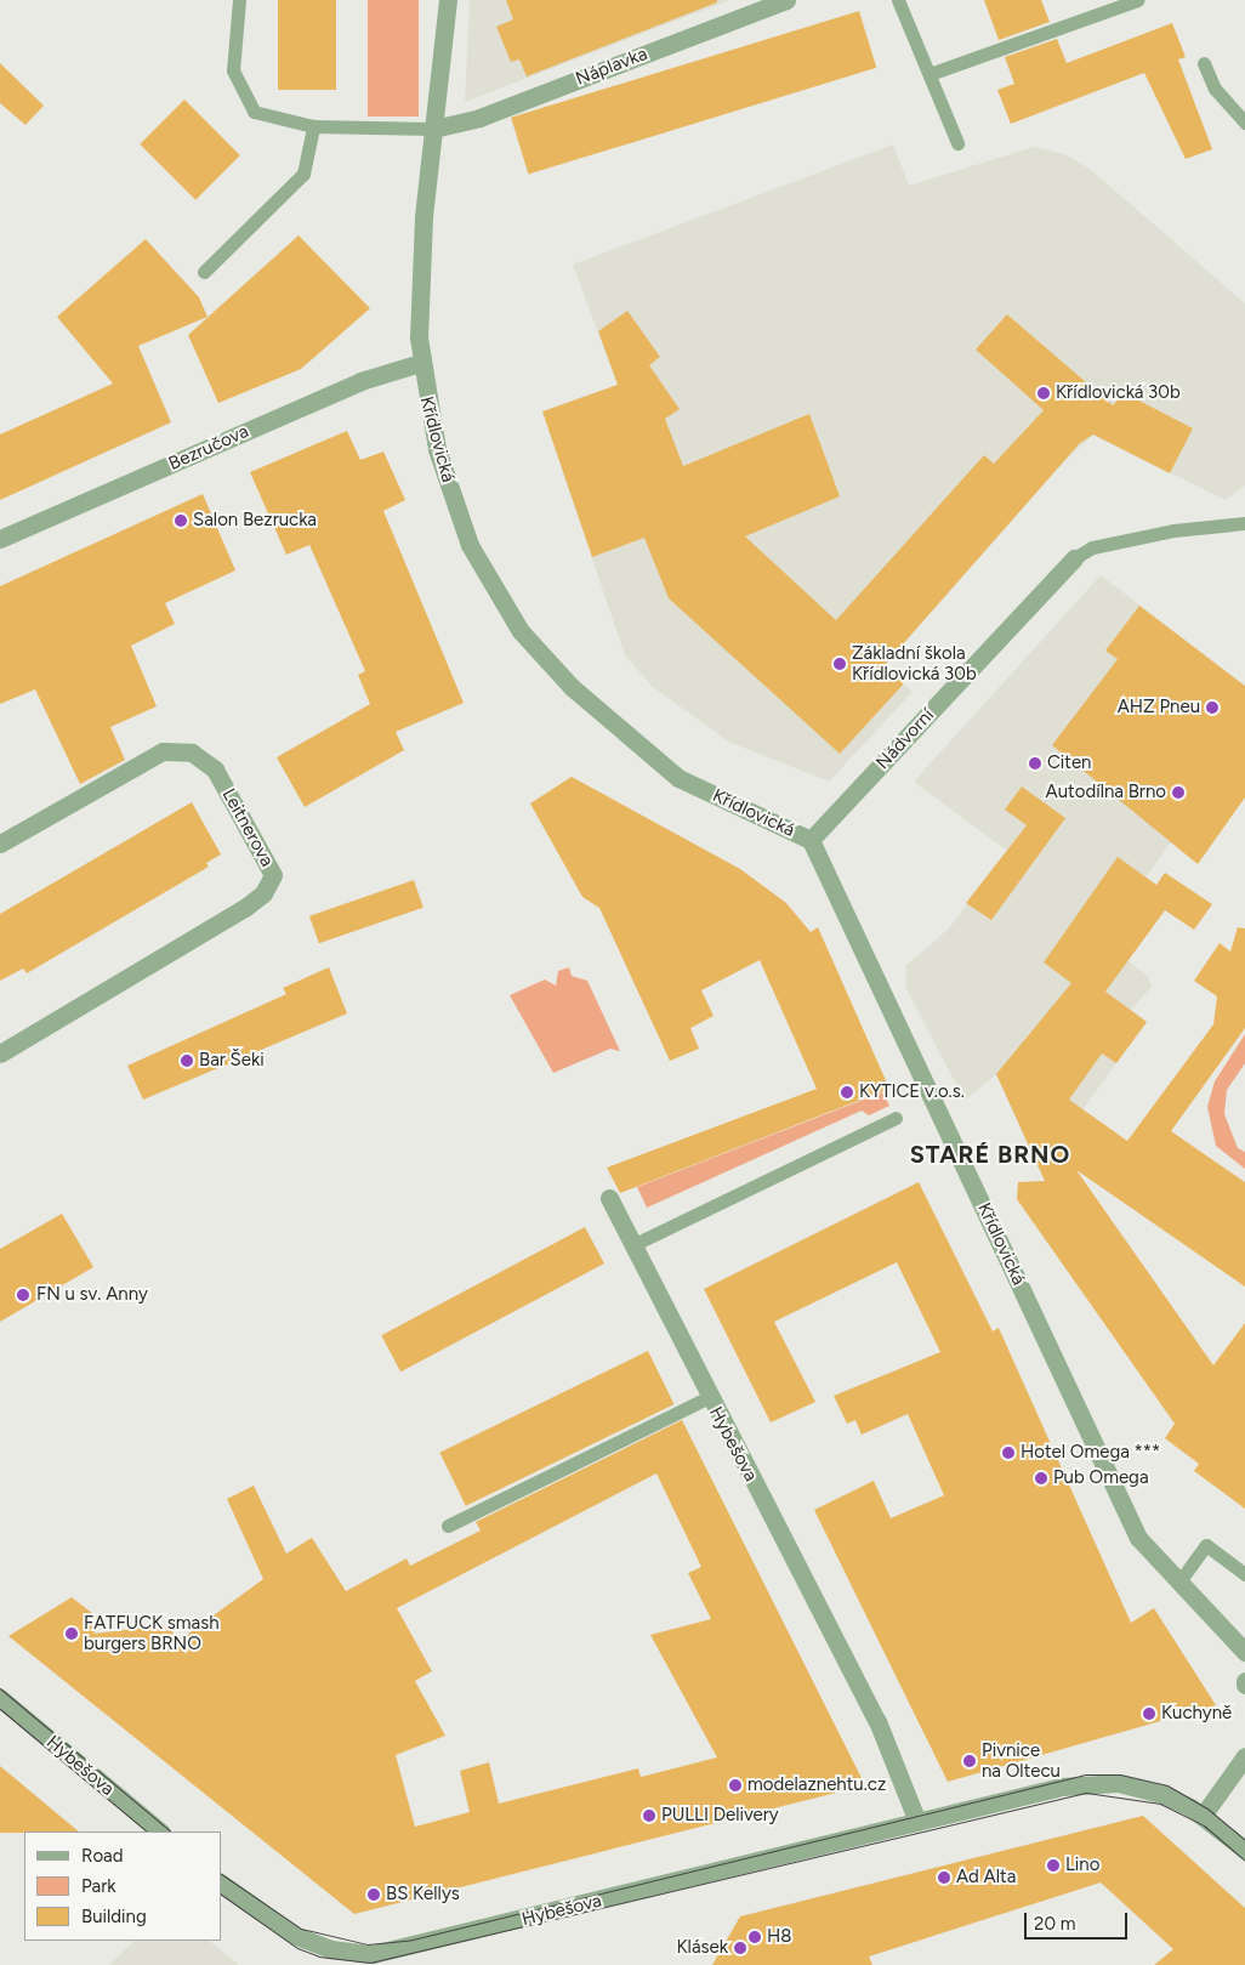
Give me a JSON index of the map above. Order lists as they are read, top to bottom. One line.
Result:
{"streets":{"street":["Náplavka","Křídlovická","Bezručova","Nádvorní","Leitnerova","Hybešova"]},"crossings":[["Náplavka","Křídlovická"],["Křídlovická","Bezručova"],["Křídlovická","Nádvorní"]],"districts":["STARÉ BRNO"],"places":["Křídlovická 30b","Salon Bezrucka","Základní škola Křídlovická 30b","AHZ Pneu","Citen","Autodílna Brno","Bar Šeki","KYTICE v.o.s.","FN u sv. Anny","Hotel Omega ***","Pub Omega","FATFUCK smash burgers BRNO","Kuchyně","Pivnice na Oltecu","modelaznehtu.cz","PULLI Delivery","Lino","Ad Alta","BS Kellys","H8","Klásek"],"legend":["Road","Park","Building"],"scale_bar":"20 m"}
